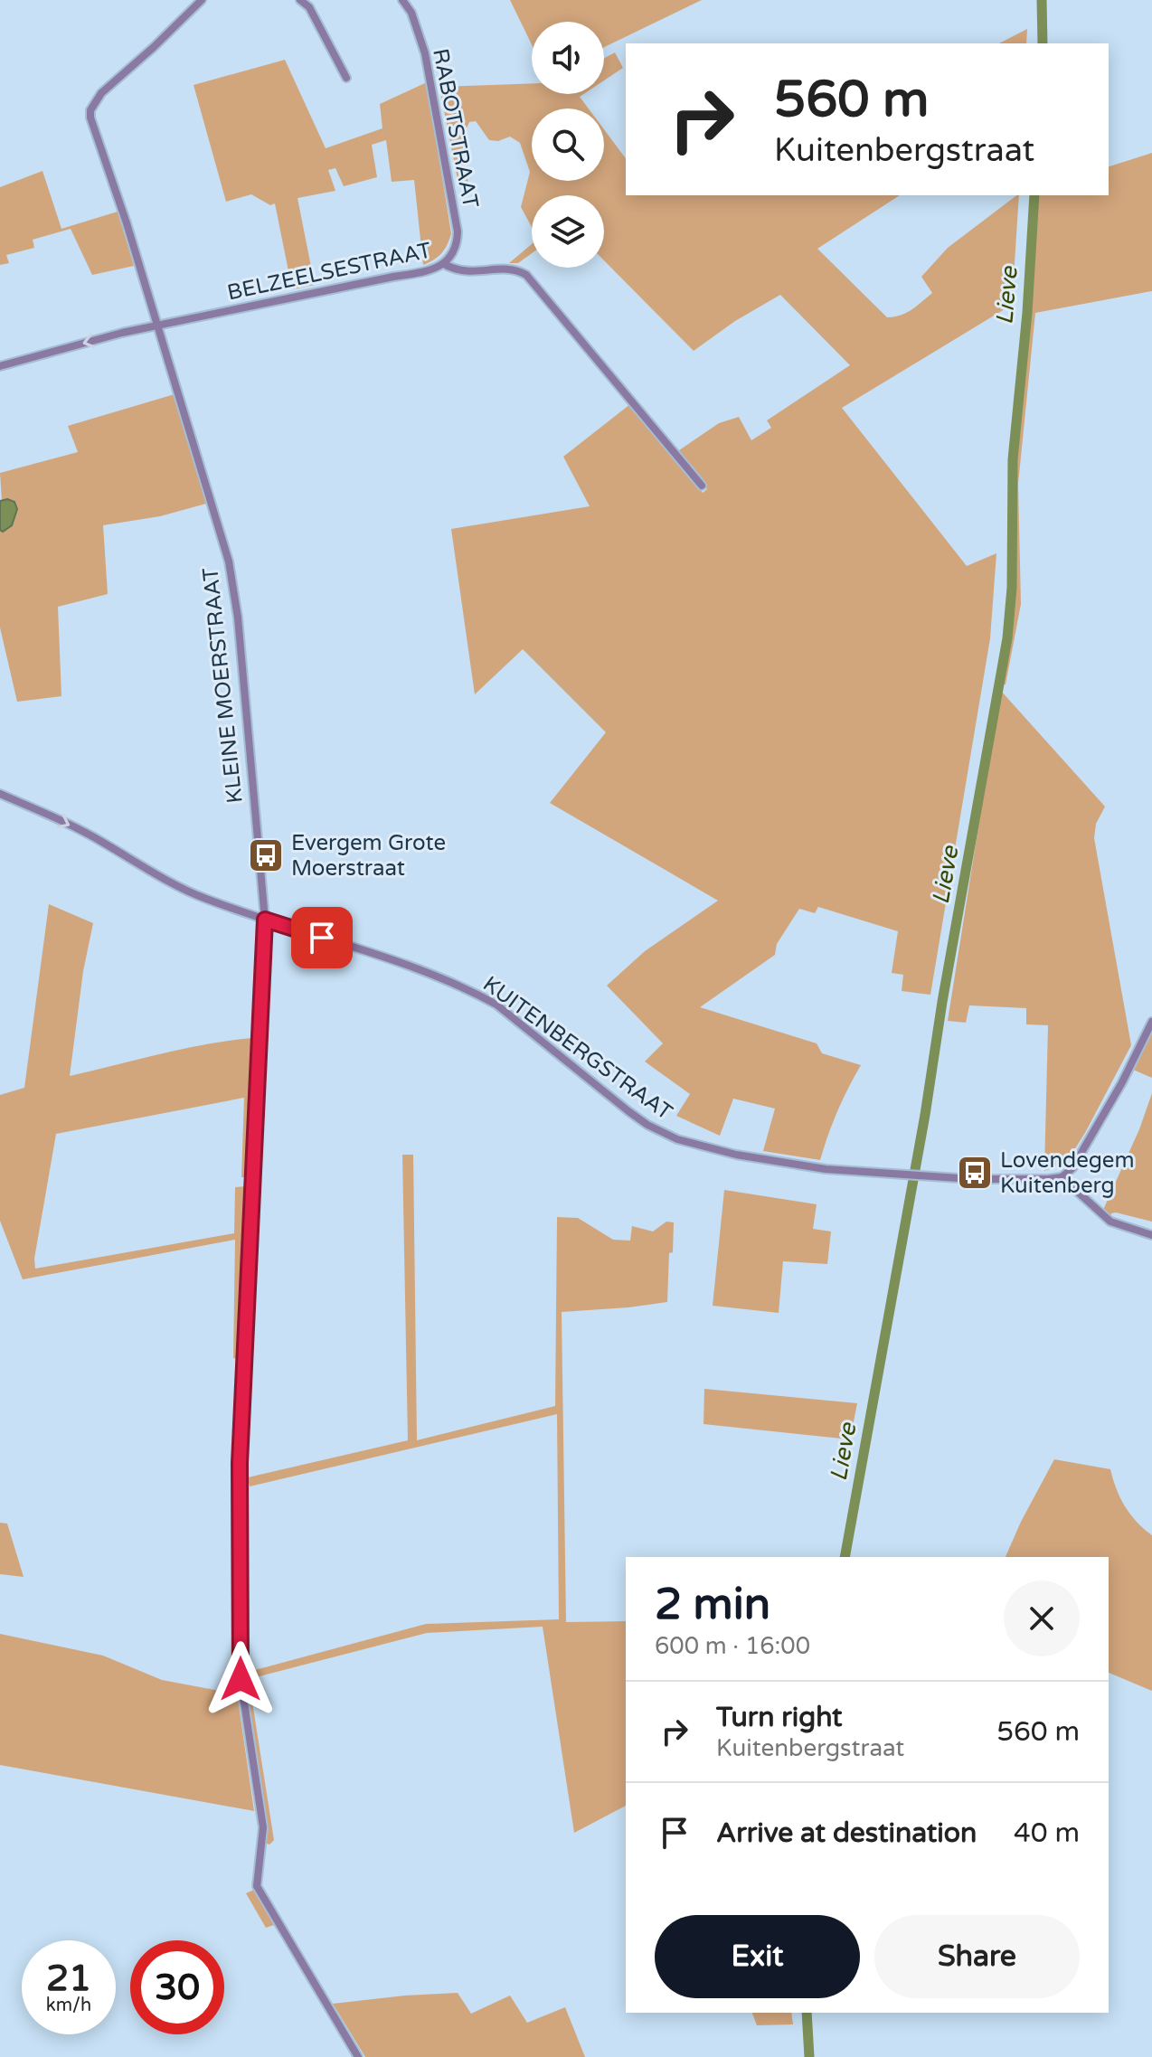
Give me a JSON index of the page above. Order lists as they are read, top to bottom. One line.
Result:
{"streets":{"street":["RABOTSTRAAT","BELZEELSESTRAAT","KLEINE MOERSTRAAT","KUITENBERGSTRAAT"]},"crossings":[["RABOTSTRAAT","BELZEELSESTRAAT"],["BELZEELSESTRAAT","KLEINE MOERSTRAAT"],["KLEINE MOERSTRAAT","KUITENBERGSTRAAT"]],"water":["Lieve"],"places":{"bus stop":["Evergem Grote Moerstraat","Lovendegem Kuitenberg"]},"page":{"turn":["560 m","Kuitenbergstraat"],"heading":["2 min","600 m · 16:00"],"list":[{"name":"Turn right","note":"Kuitenbergstraat","value":"560 m"},{"name":"Arrive at destination","value":"40 m"}],"buttons":["Exit","Share"],"speed":"21 km/h","limit":"30"}}
